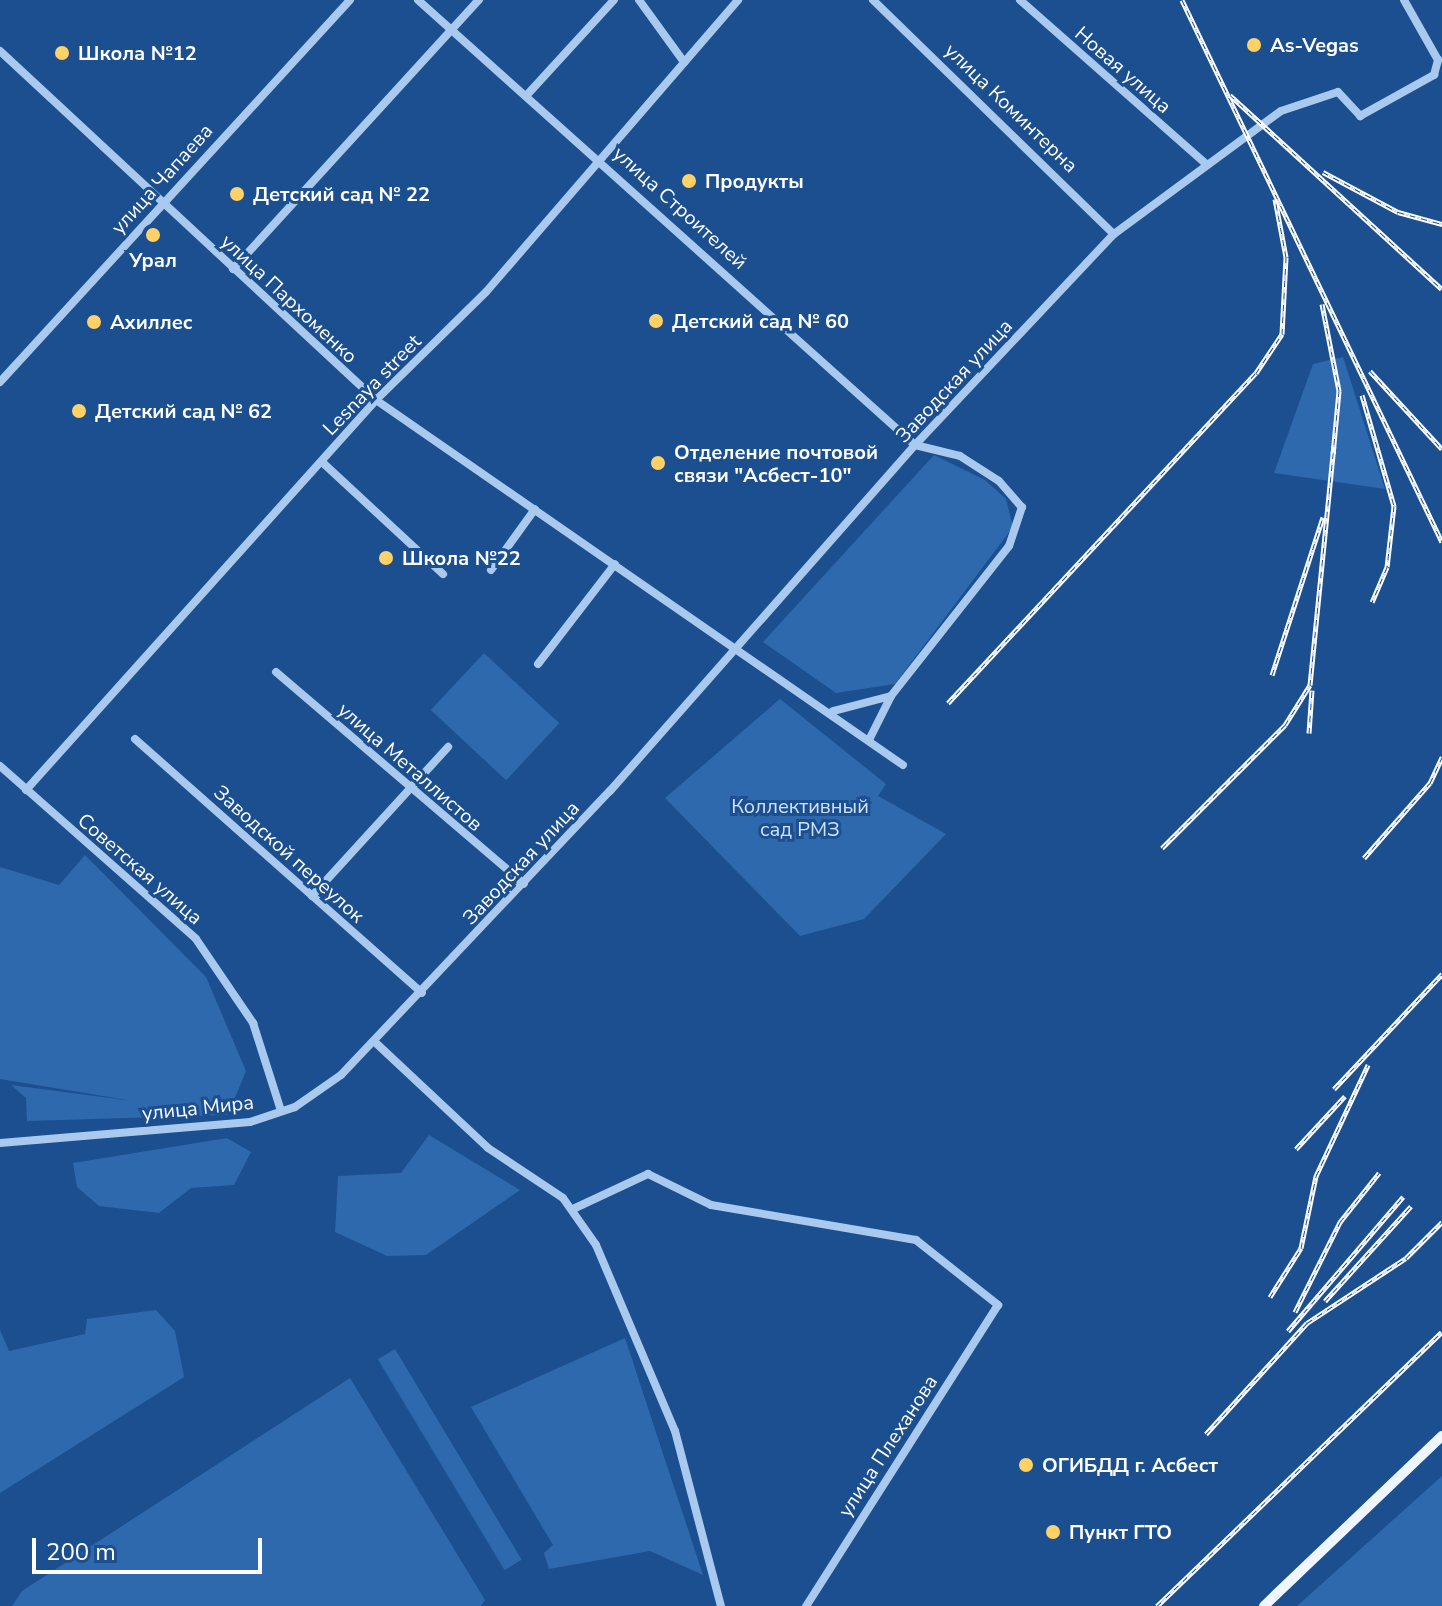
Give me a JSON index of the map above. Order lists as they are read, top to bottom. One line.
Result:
{"streets":{"street":["Новая улица","улица Коминтерна","улица Чапаева","улица Строителей","улица Пархоменко","Заводская улица","Lesnaya street","улица Металлистов","Заводской переулок","Советская улица","улица Мира","улица Плеханова"]},"crossings":[["Новая улица","Заводская улица"],["улица Коминтерна","Заводская улица"],["улица Чапаева","улица Пархоменко"],["улица Строителей","Заводская улица"],["улица Строителей","Lesnaya street"],["улица Пархоменко","Заводская улица"],["улица Пархоменко","Lesnaya street"],["Заводская улица","улица Металлистов"],["Заводская улица","Заводской переулок"],["Заводская улица","улица Мира"],["Lesnaya street","Советская улица"],["Советская улица","улица Мира"]],"parks":["Коллективный сад РМЗ"],"places":["As-Vegas","Школа №12","Продукты","Детский сад № 22","Урал","Детский сад № 60","Ахиллес","Детский сад № 62","Отделение почтовой связи \"Асбест-10\"","Школа №22","ОГИБДД г. Асбест","Пункт ГТО"],"scale_bar":"200 m"}
